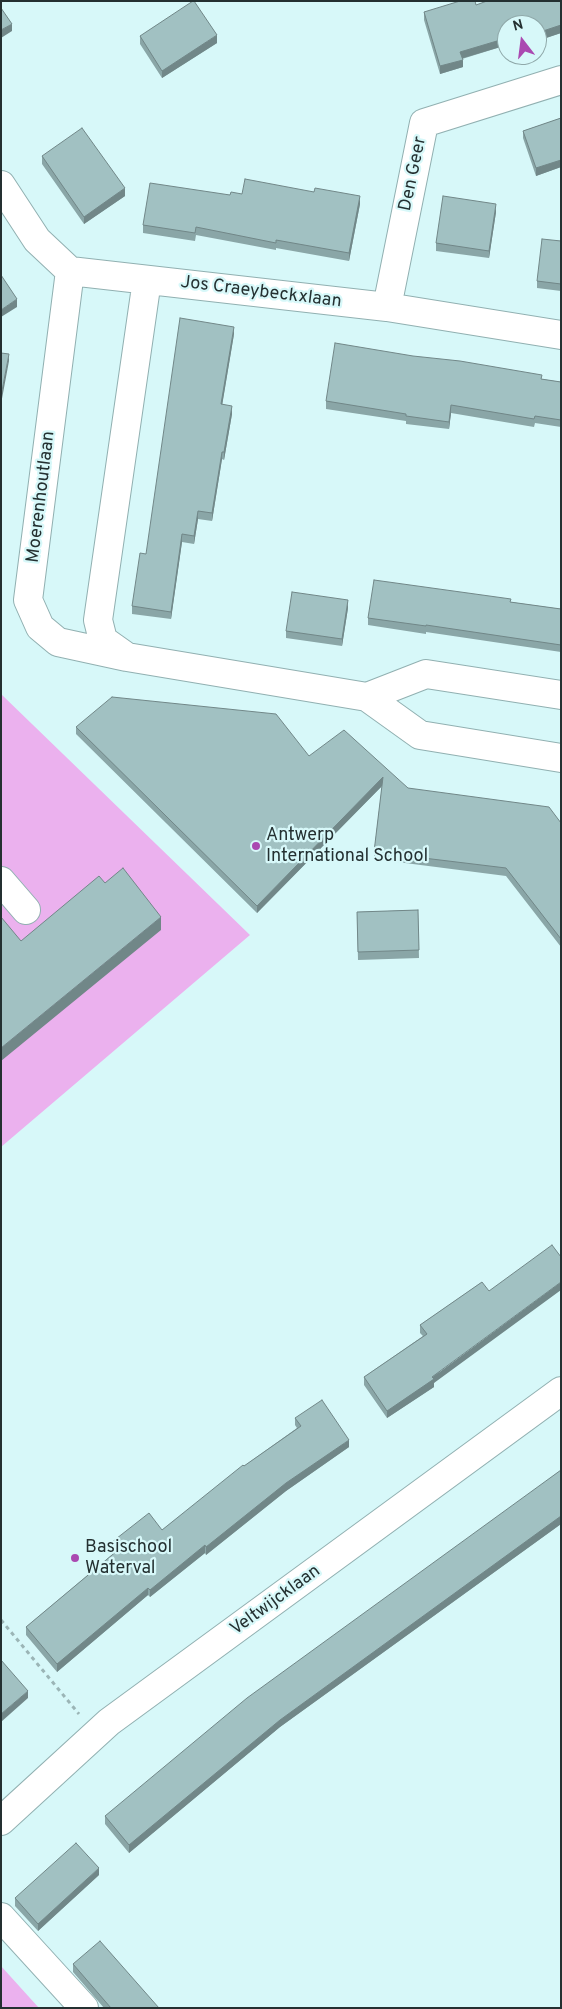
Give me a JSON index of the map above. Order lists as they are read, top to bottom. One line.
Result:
{"streets":{"street":["Den Geer","Jos Craeybeckxlaan","Moerenhoutlaan","Veltwijcklaan"]},"crossings":[["Den Geer","Jos Craeybeckxlaan"],["Jos Craeybeckxlaan","Moerenhoutlaan"]],"places":["Antwerp International School","Basischool Waterval"],"north":"top"}
